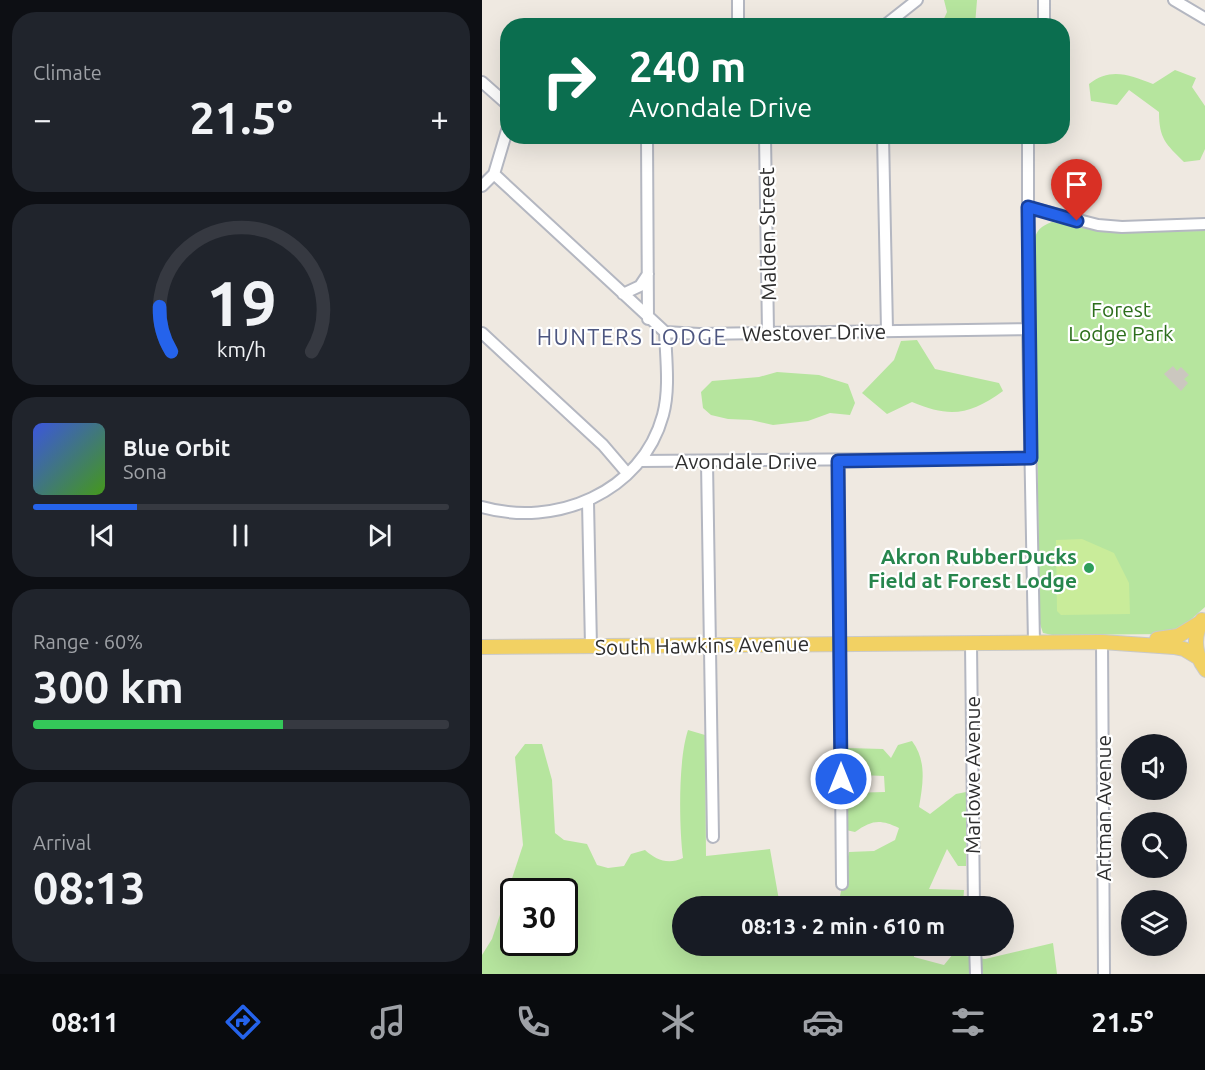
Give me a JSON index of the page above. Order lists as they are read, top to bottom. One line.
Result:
{"streets":{"main road":["South Hawkins Avenue"],"street":["Malden Street","Westover Drive","Avondale Drive","Marlowe Avenue","Artman Avenue"]},"crossings":[["Malden Street","Westover Drive"],["South Hawkins Avenue","Marlowe Avenue"],["South Hawkins Avenue","Artman Avenue"]],"districts":["HUNTERS LODGE"],"parks":["Forest Lodge Park"],"places":["Akron RubberDucks Field at Forest Lodge"],"page":{"tile":["Climate",["Range · 60%","300 km"],["Arrival","08:13"]],"turn":["240 m","Avondale Drive"],"heat":["−","21.5°","+"],"song":["Blue Orbit","Sona"],"limit":"30","trip":"08:13 · 2 min · 610 m","tabs":["08:11","21.5°"],"gauge":["19","km/h"]}}
